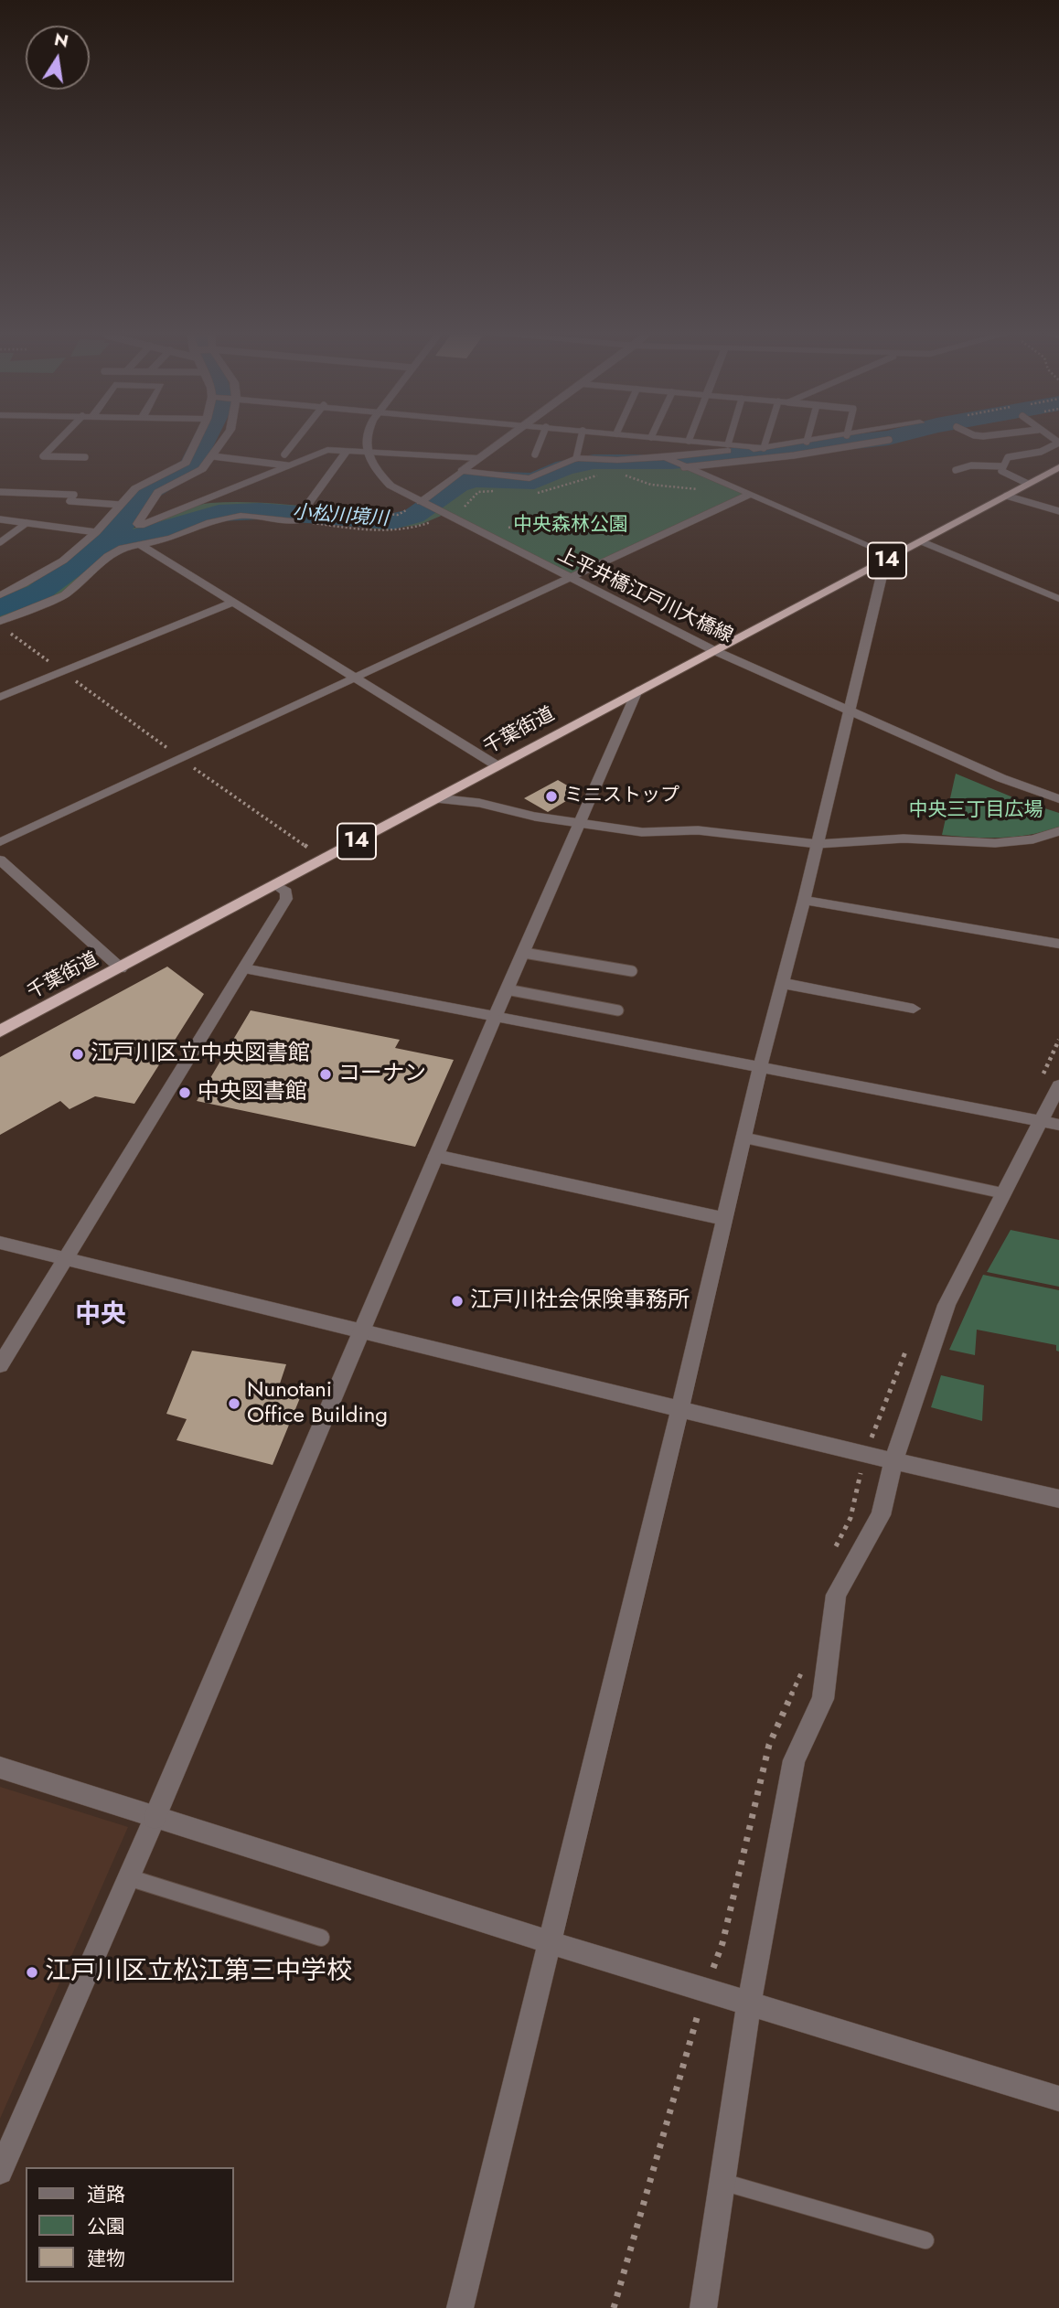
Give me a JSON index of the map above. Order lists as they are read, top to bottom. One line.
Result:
{"streets":{"highway":["14","千葉街道"],"street":["上平井橋江戸川大橋線"]},"crossings":[["上平井橋江戸川大橋線","千葉街道"]],"districts":["中央"],"water":["小松川境川"],"parks":["中央森林公園","中央三丁目広場"],"places":["ミニストップ","江戸川区立中央図書館","コーナン","中央図書館","江戸川社会保険事務所","Nunotani Office Building","江戸川区立松江第三中学校"],"legend":["道路","公園","建物"],"north":"top"}
